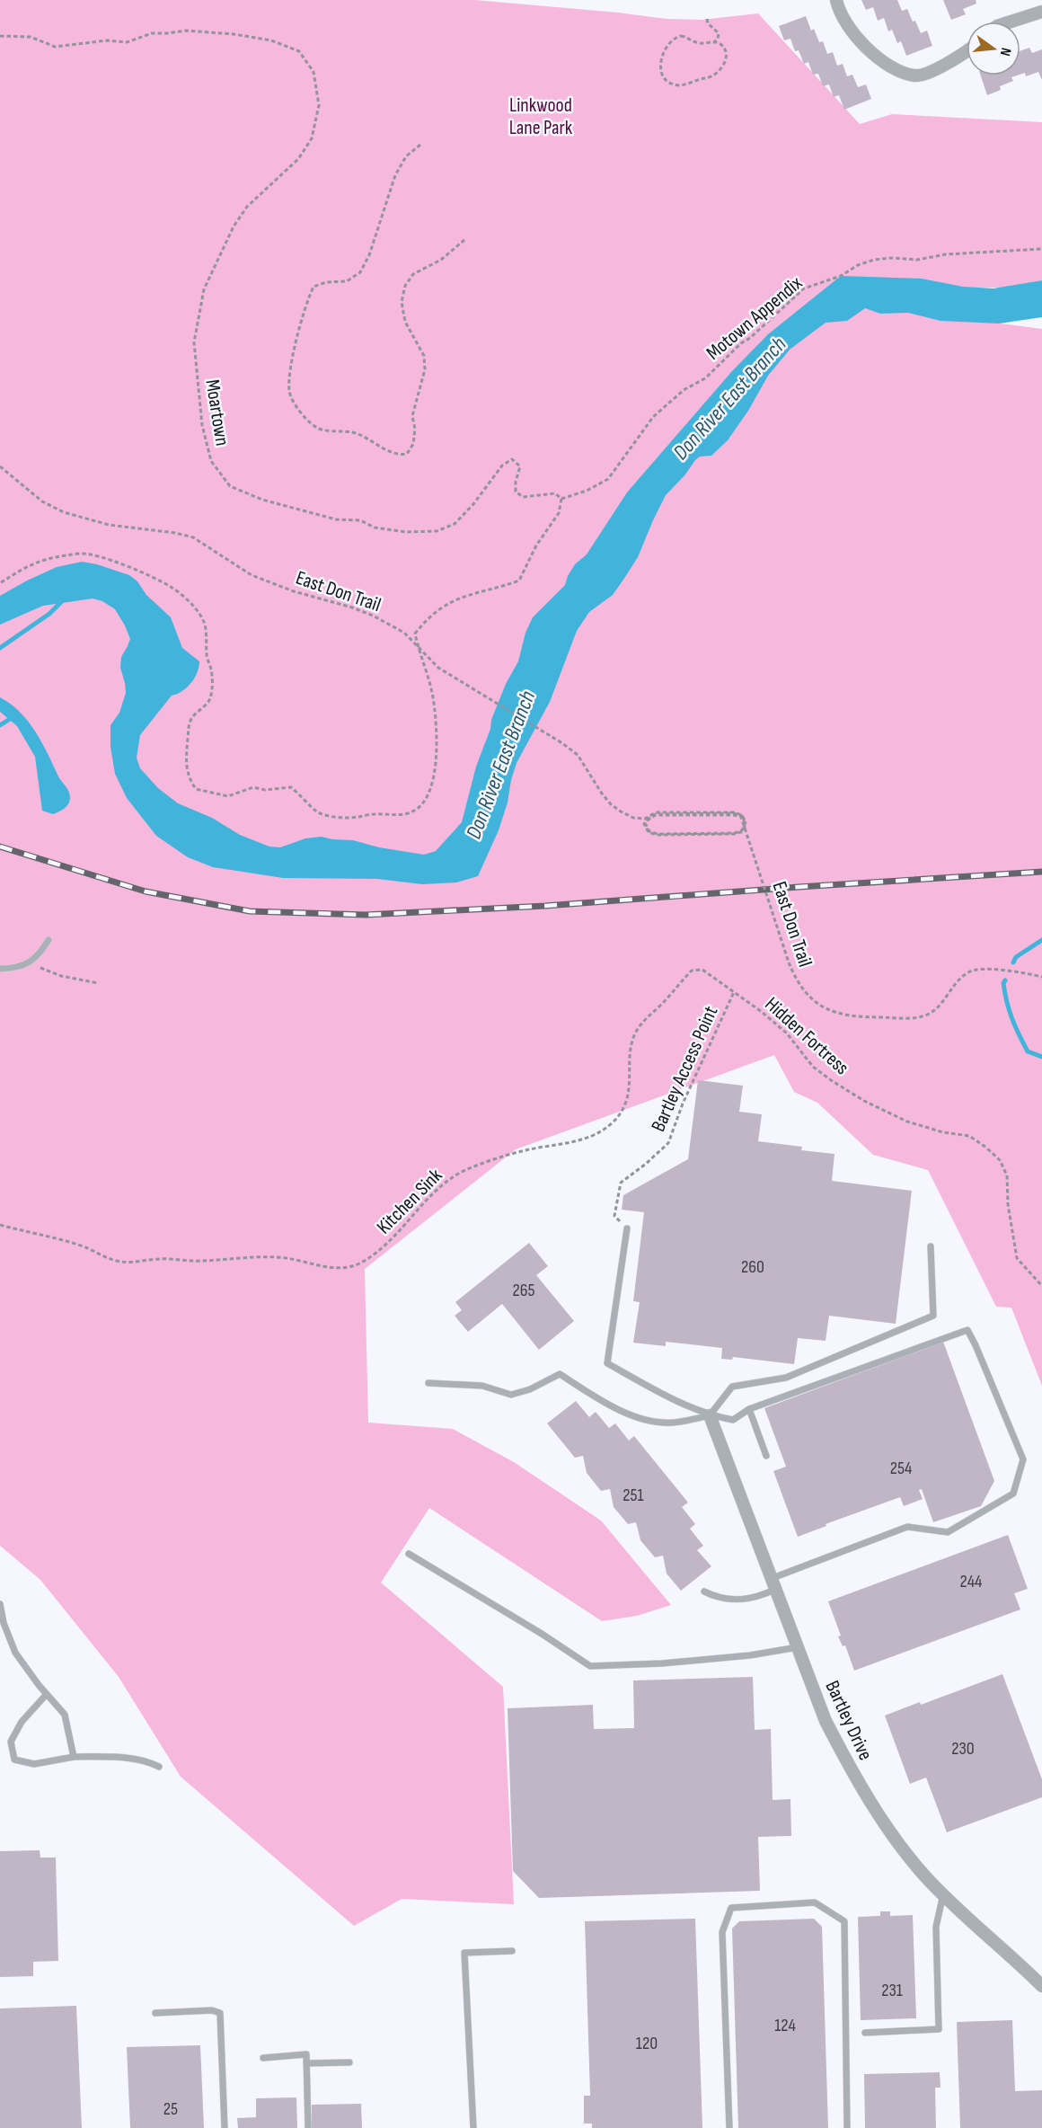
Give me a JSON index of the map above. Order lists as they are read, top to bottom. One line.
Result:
{"streets":{"street":["Bartley Drive"],"path":["Motown Appendix","Moartown","East Don Trail","Hidden Fortress","Bartley Access Point","Kitchen Sink"]},"crossings":[["Motown Appendix","Moartown"],["Hidden Fortress","Bartley Access Point"],["Hidden Fortress","Kitchen Sink"],["Bartley Access Point","Kitchen Sink"]],"water":["Don River East Branch"],"parks":["Linkwood Lane Park"],"house_numbers":["260","265","254","251","244","230","231","124","120","25"],"north":"right"}
